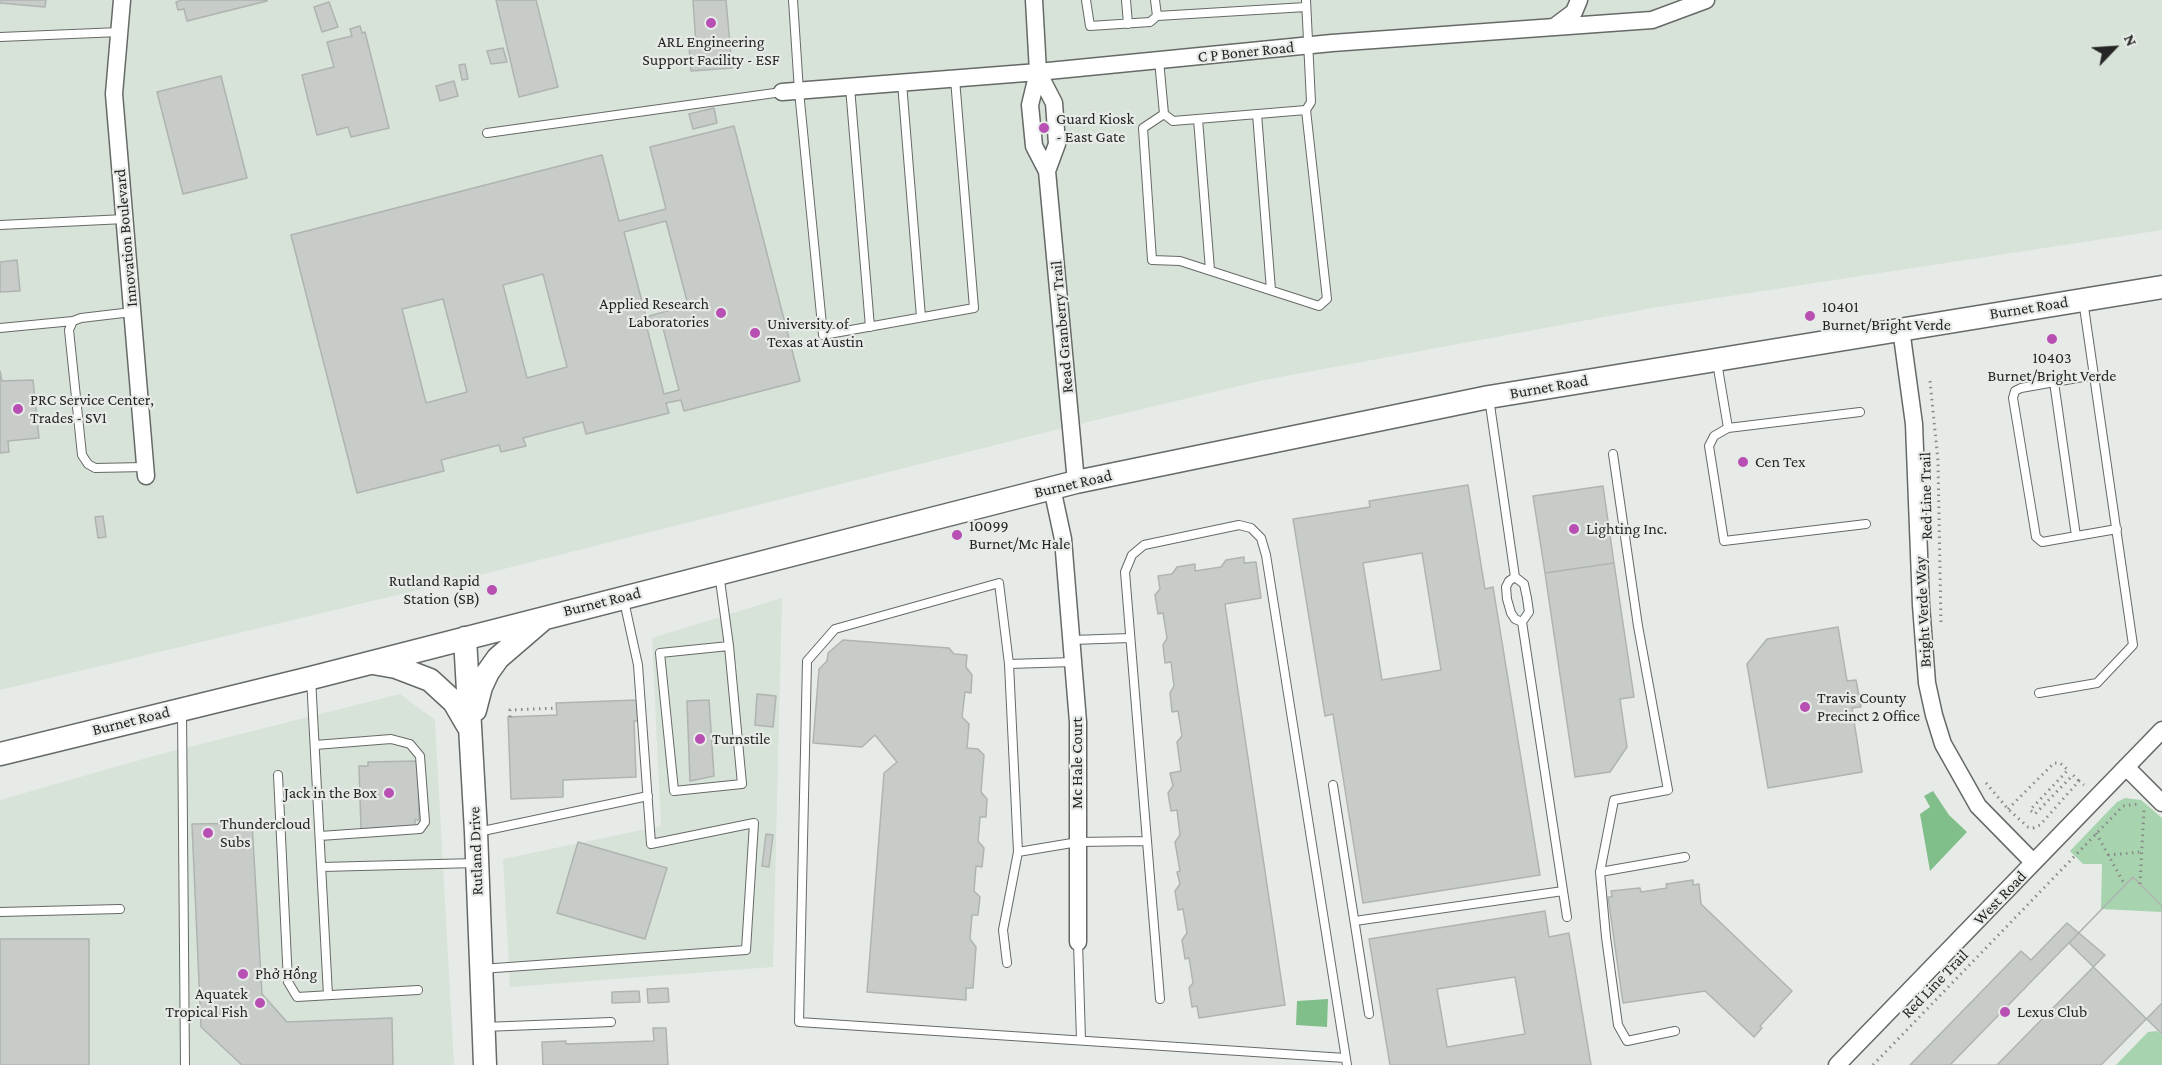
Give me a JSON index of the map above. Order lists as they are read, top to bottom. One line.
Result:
{"streets":{"main road":["Burnet Road","Rutland Drive"],"street":["C P Boner Road","Innovation Boulevard","Read Granberry Trail","Bright Verde Way","Mc Hale Court","West Road"],"path":["Red Line Trail"]},"crossings":[["C P Boner Road","Read Granberry Trail"],["Burnet Road","Read Granberry Trail"],["Burnet Road","Bright Verde Way"],["Burnet Road","Mc Hale Court"],["Burnet Road","Rutland Drive"],["Bright Verde Way","West Road"]],"places":["ARL Engineering Support Facility - ESF","Guard Kiosk - East Gate","Applied Research Laboratories","10401 Burnet/Bright Verde","University of Texas at Austin","10403 Burnet/Bright Verde","PRC Service Center, Trades - SV1","Cen Tex","Lighting Inc.","10099 Burnet/Mc Hale","Rutland Rapid Station (SB)","Travis County Precinct 2 Office","Turnstile","Jack in the Box","Thundercloud Subs","Phở Hồng","Aquatek Tropical Fish","Lexus Club"],"north":"top right"}
